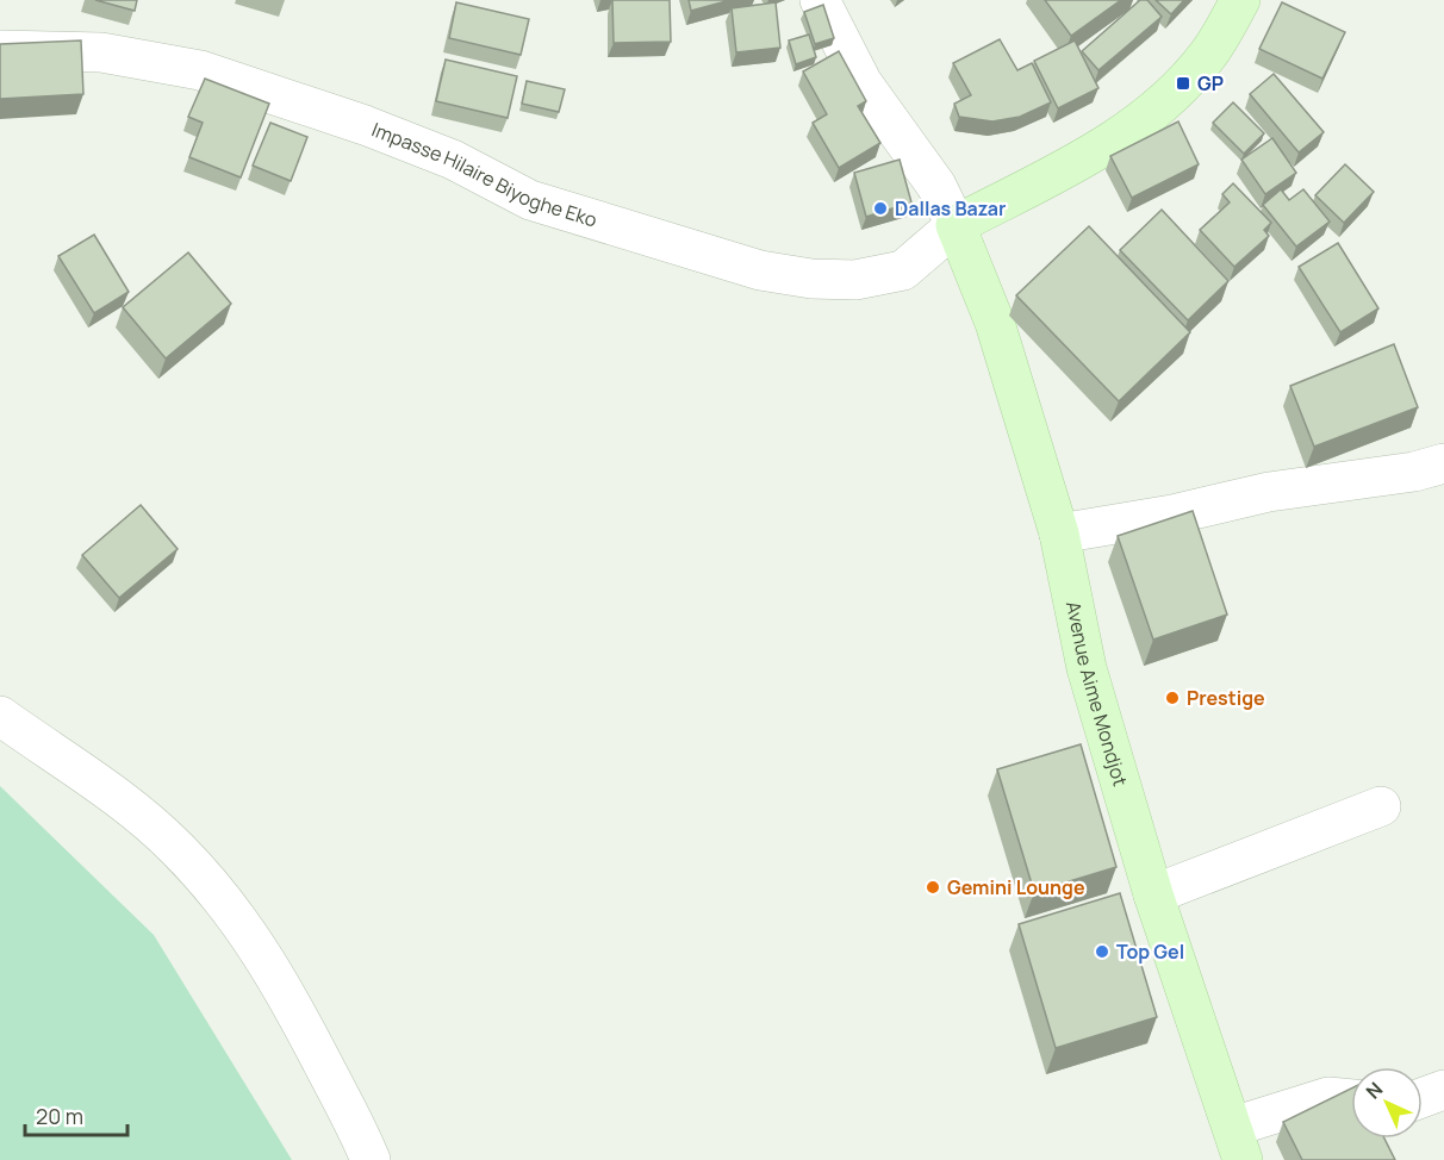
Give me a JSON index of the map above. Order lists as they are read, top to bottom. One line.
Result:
{"streets":{"main road":["Avenue Aime Mondjot"],"street":["Impasse Hilaire Biyoghe Eko"]},"crossings":[["Impasse Hilaire Biyoghe Eko","Avenue Aime Mondjot"]],"places":{"transit":["GP"],"other":["Dallas Bazar","Prestige","Gemini Lounge","Top Gel"]},"scale_bar":"20 m","north":"top left"}
